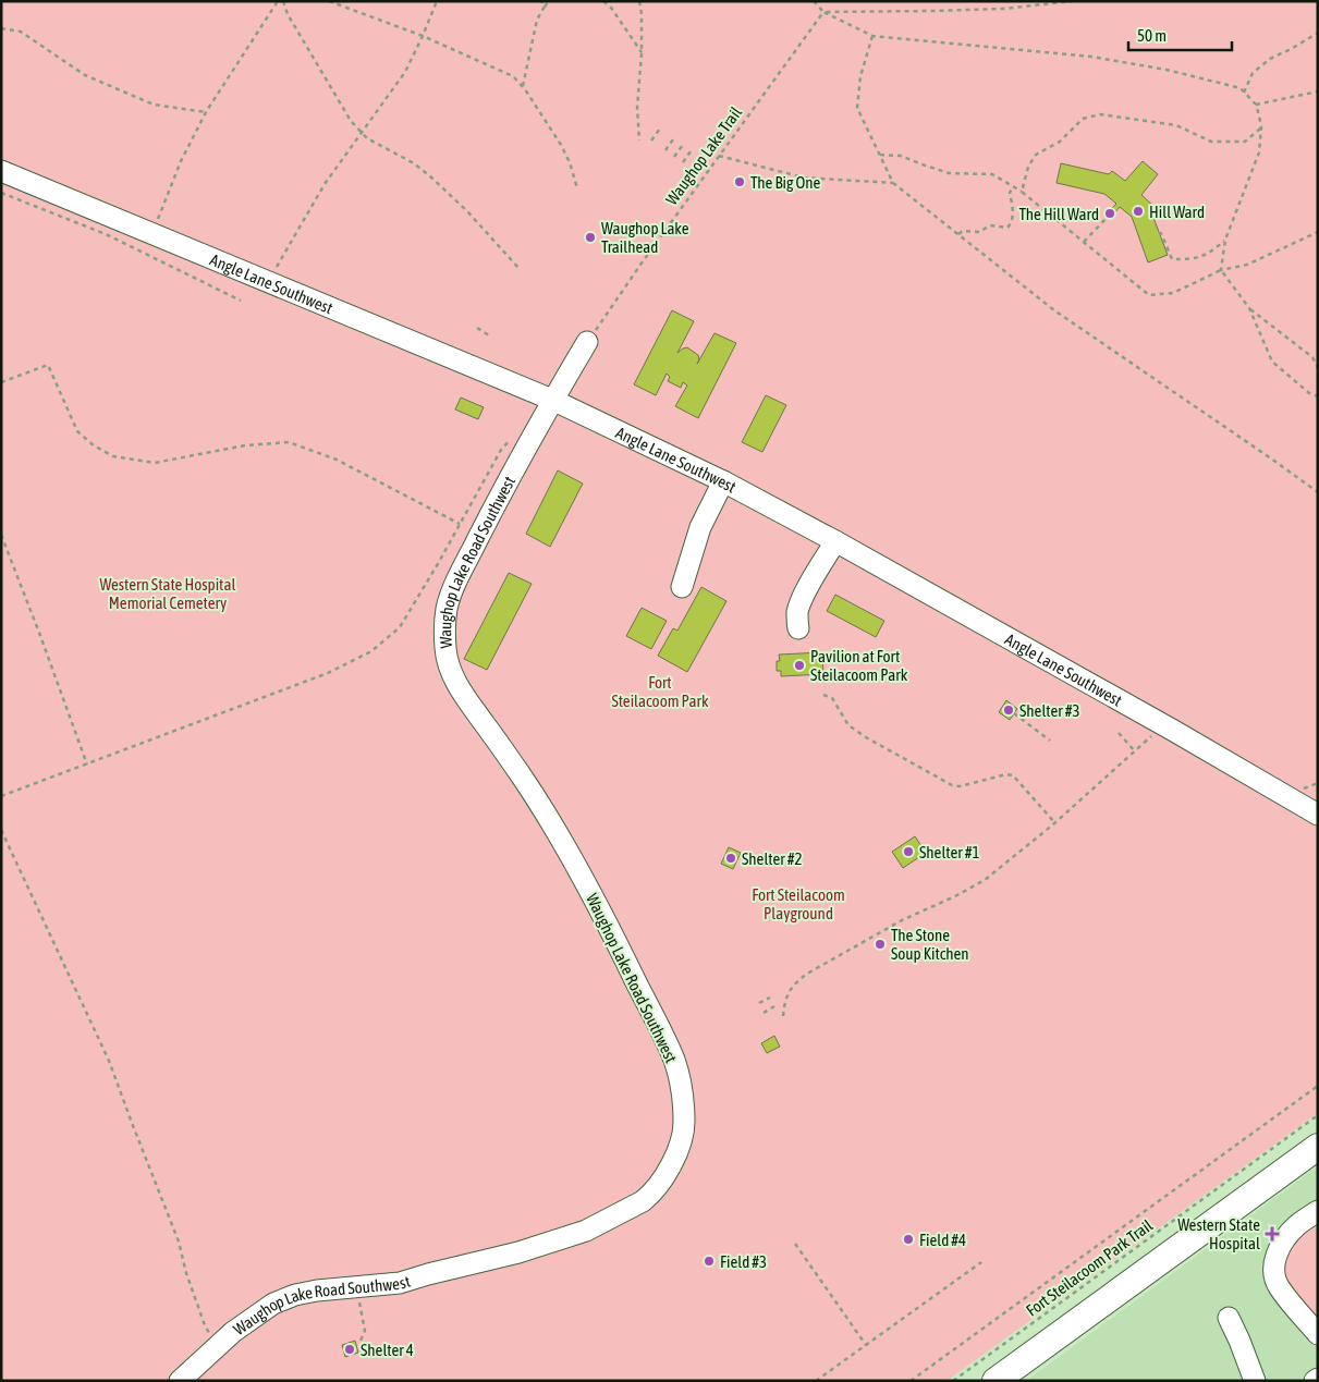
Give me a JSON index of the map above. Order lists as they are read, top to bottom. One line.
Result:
{"streets":{"street":["Angle Lane Southwest","Waughop Lake Road Southwest"],"path":["Waughop Lake Trail","Fort Steilacoom Park Trail"]},"crossings":[["Waughop Lake Trail","Waughop Lake Road Southwest"],["Angle Lane Southwest","Waughop Lake Road Southwest"]],"parks":["Western State Hospital Memorial Cemetery","Fort Steilacoom Park","Fort Steilacoom Playground"],"places":{"other":["The Big One","Hill Ward","The Hill Ward","Waughop Lake Trailhead","Pavilion at Fort Steilacoom Park","Shelter #3","Shelter #1","Shelter #2","The Stone Soup Kitchen","Field #4","Field #3","Shelter 4"],"health":["Western State Hospital"]},"scale_bar":"50 m"}
